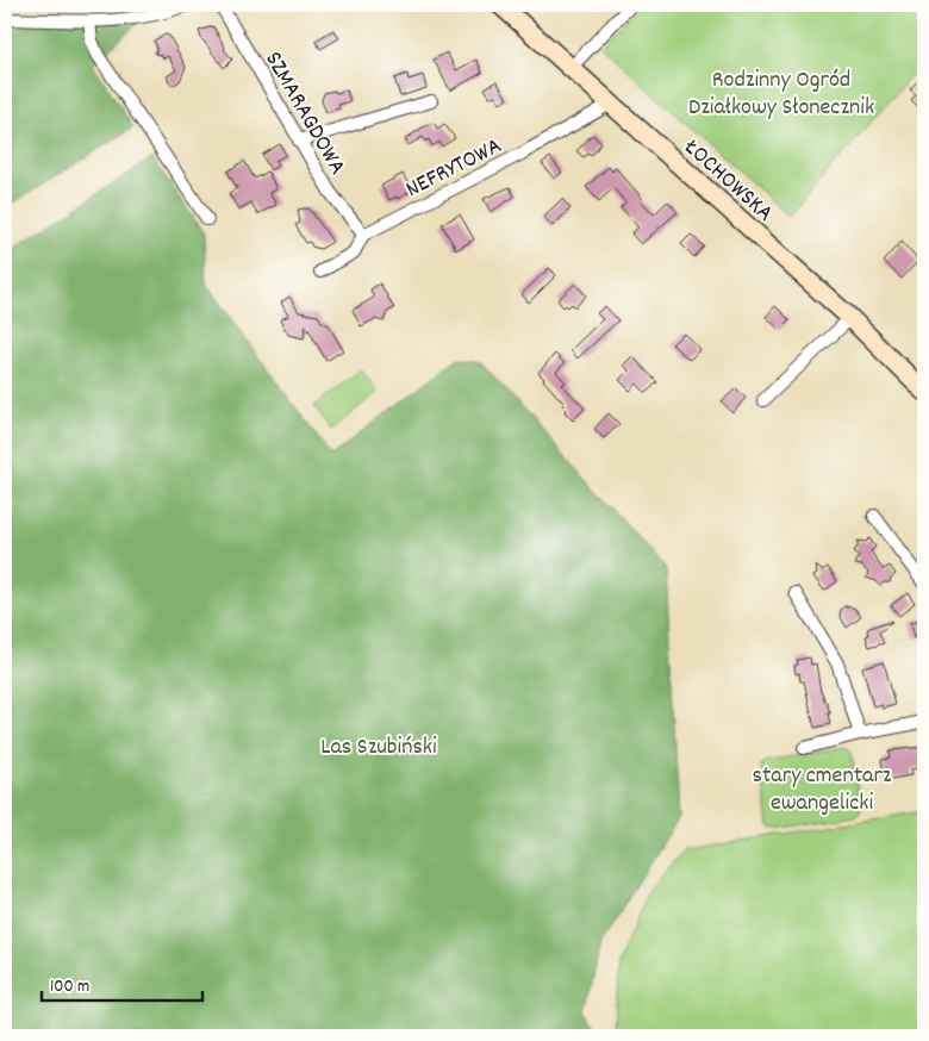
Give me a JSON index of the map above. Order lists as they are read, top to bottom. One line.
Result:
{"streets":{"main road":["ŁOCHOWSKA"],"street":["SZMARAGDOWA","NEFRYTOWA"]},"crossings":[["SZMARAGDOWA","NEFRYTOWA"],["NEFRYTOWA","ŁOCHOWSKA"]],"parks":["Rodzinny Ogród Działkowy Słonecznik","Las Szubiński","stary cmentarz ewangelicki"],"scale_bar":"100 m"}
